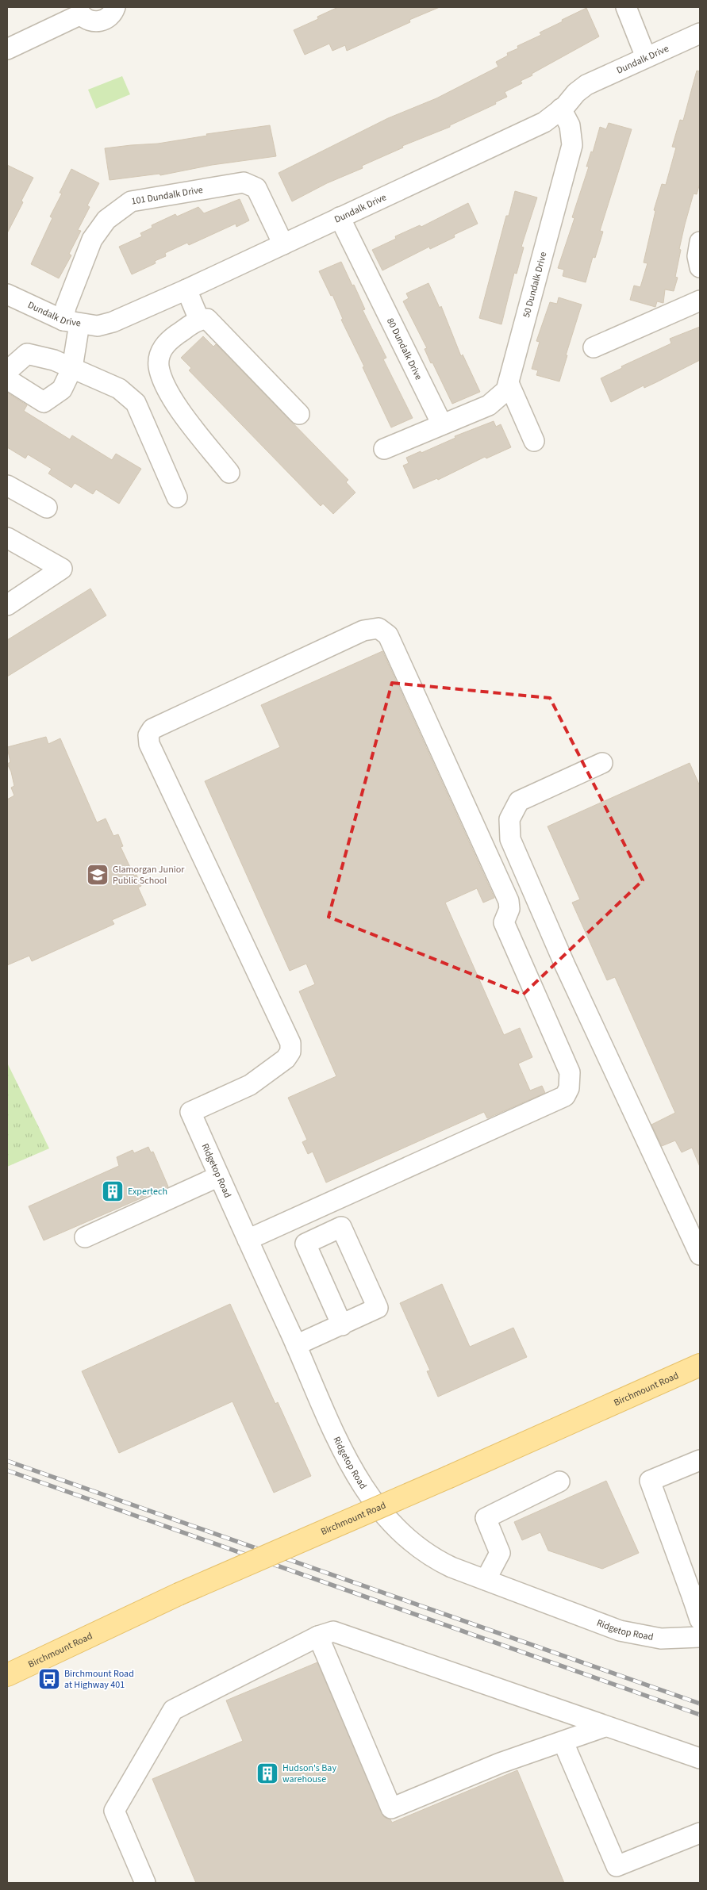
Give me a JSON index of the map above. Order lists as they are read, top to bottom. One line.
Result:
{"streets":{"main road":["Birchmount Road"],"street":["Dundalk Drive","101 Dundalk Drive","50 Dundalk Drive","80 Dundalk Drive","Ridgetop Road"]},"crossings":[["Dundalk Drive","101 Dundalk Drive"],["Dundalk Drive","50 Dundalk Drive"],["Dundalk Drive","80 Dundalk Drive"],["50 Dundalk Drive","80 Dundalk Drive"]],"places":{"school or university":["Glamorgan Junior Public School"],"building":["Expertech","Hudson's Bay warehouse"],"bus stop":["Birchmount Road at Highway 401"]}}
